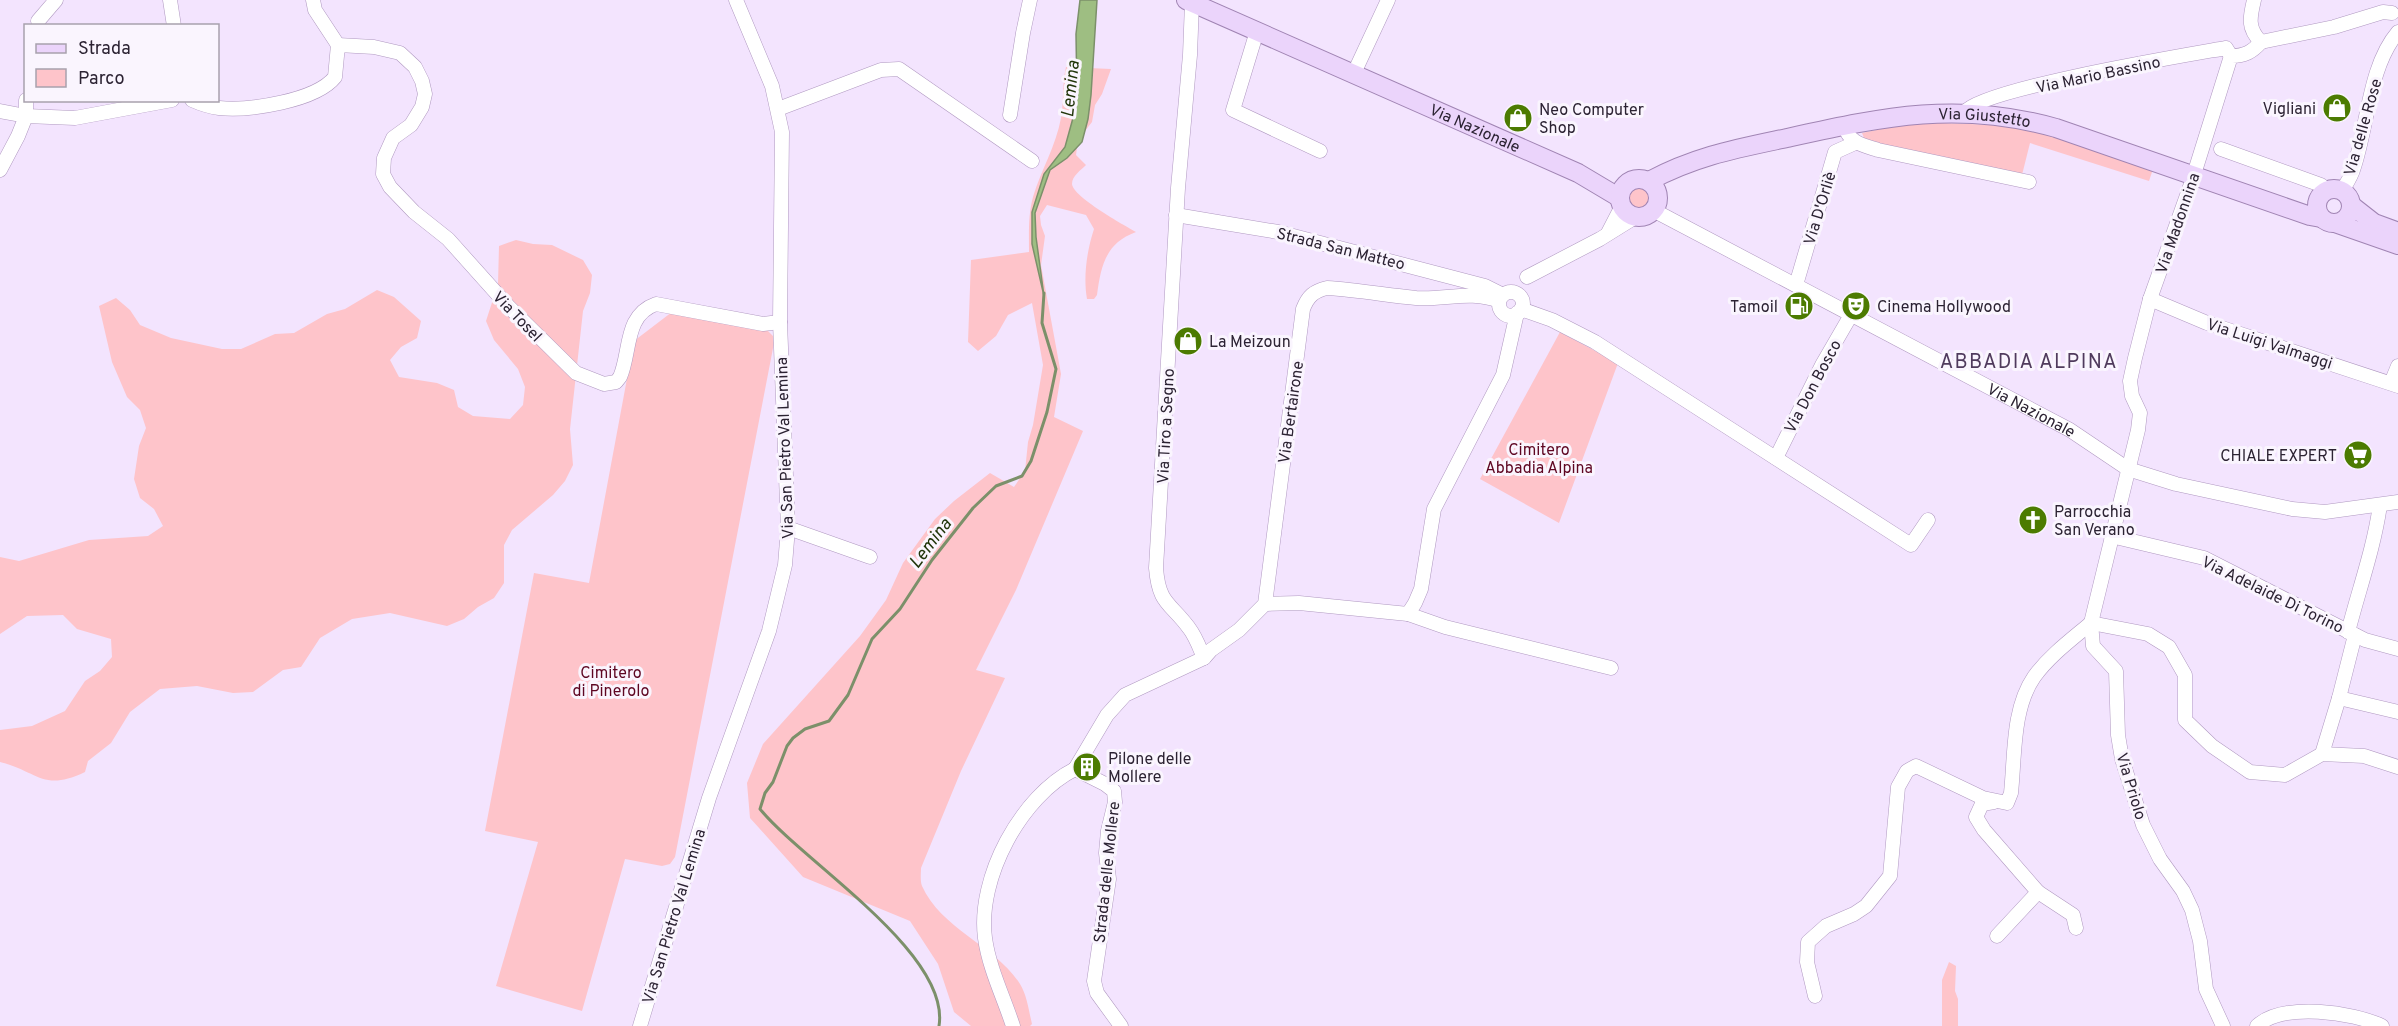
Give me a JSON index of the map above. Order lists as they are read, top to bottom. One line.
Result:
{"streets":{"main road":["Via Giustetto","Via Nazionale"],"street":["Via Mario Bassino","Via delle Rose","Via D'Orliè","Via Madonnina","Strada San Matteo","Via Tosel","Via Luigi Valmaggi","Via Don Bosco","Via Bertairone","Via Tiro a Segno","Via San Pietro Val Lemina","Via Adelaide Di Torino","Via Priolo","Strada delle Mollere"]},"crossings":[["Via Mario Bassino","Via Giustetto"],["Via Mario Bassino","Via Madonnina"],["Via Giustetto","Via Nazionale"],["Via Giustetto","Via delle Rose"],["Via Giustetto","Via Madonnina"],["Via Nazionale","Via D'Orliè"],["Via Nazionale","Via Madonnina"],["Via Nazionale","Via Don Bosco"],["Via Nazionale","Via Tiro a Segno"],["Via Nazionale","Via Priolo"],["Via Madonnina","Via Luigi Valmaggi"],["Via Madonnina","Via Priolo"],["Strada San Matteo","Via Bertairone"],["Strada San Matteo","Via Tiro a Segno"],["Via Tosel","Via San Pietro Val Lemina"],["Via Adelaide Di Torino","Via Priolo"]],"districts":["ABBADIA ALPINA"],"water":["Lemina"],"parks":["Cimitero Abbadia Alpina","Cimitero di Pinerolo"],"places":{"shop":["Vigliani","Neo Computer Shop","La Meizoun"],"fuel station":["Tamoil"],"theatre":["Cinema Hollywood"],"supermarket":["CHIALE EXPERT"],"church":["Parrocchia San Verano"],"building":["Pilone delle Mollere"]},"legend":["Strada","Parco"]}
